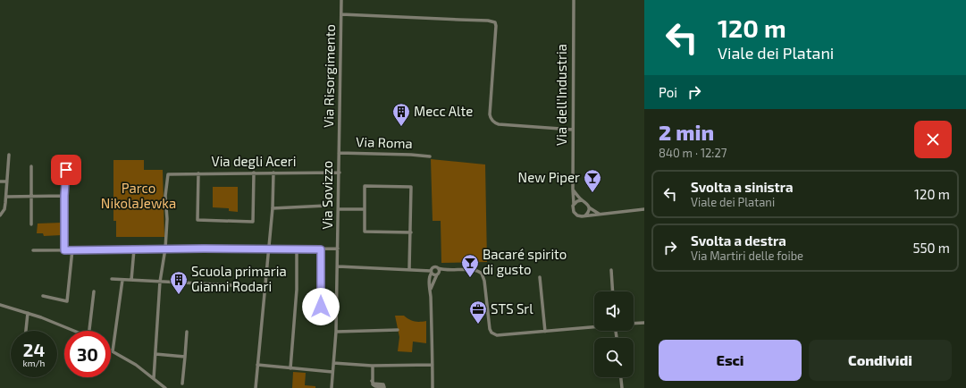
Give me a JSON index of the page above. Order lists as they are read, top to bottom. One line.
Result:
{"streets":{"street":["Via Risorgimento","Via dell'Industria","Via Roma","Via degli Aceri","Via Sovizzo"]},"crossings":[["Via Risorgimento","Via Roma"],["Via Risorgimento","Via Sovizzo"],["Via Roma","Via Sovizzo"],["Via degli Aceri","Via Sovizzo"]],"parks":["Parco NikolaJewka"],"places":{"building":["Mecc Alte","Scuola primaria Gianni Rodari"],"bar":["New Piper","Bacaré spirito di gusto"],"office":["STS Srl"]},"page":{"turn":["120 m","Viale dei Platani"],"then":"Poi","heading":["2 min","840 m · 12:27"],"list":[{"name":"Svolta a sinistra","note":"Viale dei Platani","value":"120 m"},{"name":"Svolta a destra","note":"Via Martiri delle foibe","value":"550 m"}],"speed":"24 km/h","limit":"30","buttons":["Esci","Condividi"]}}
